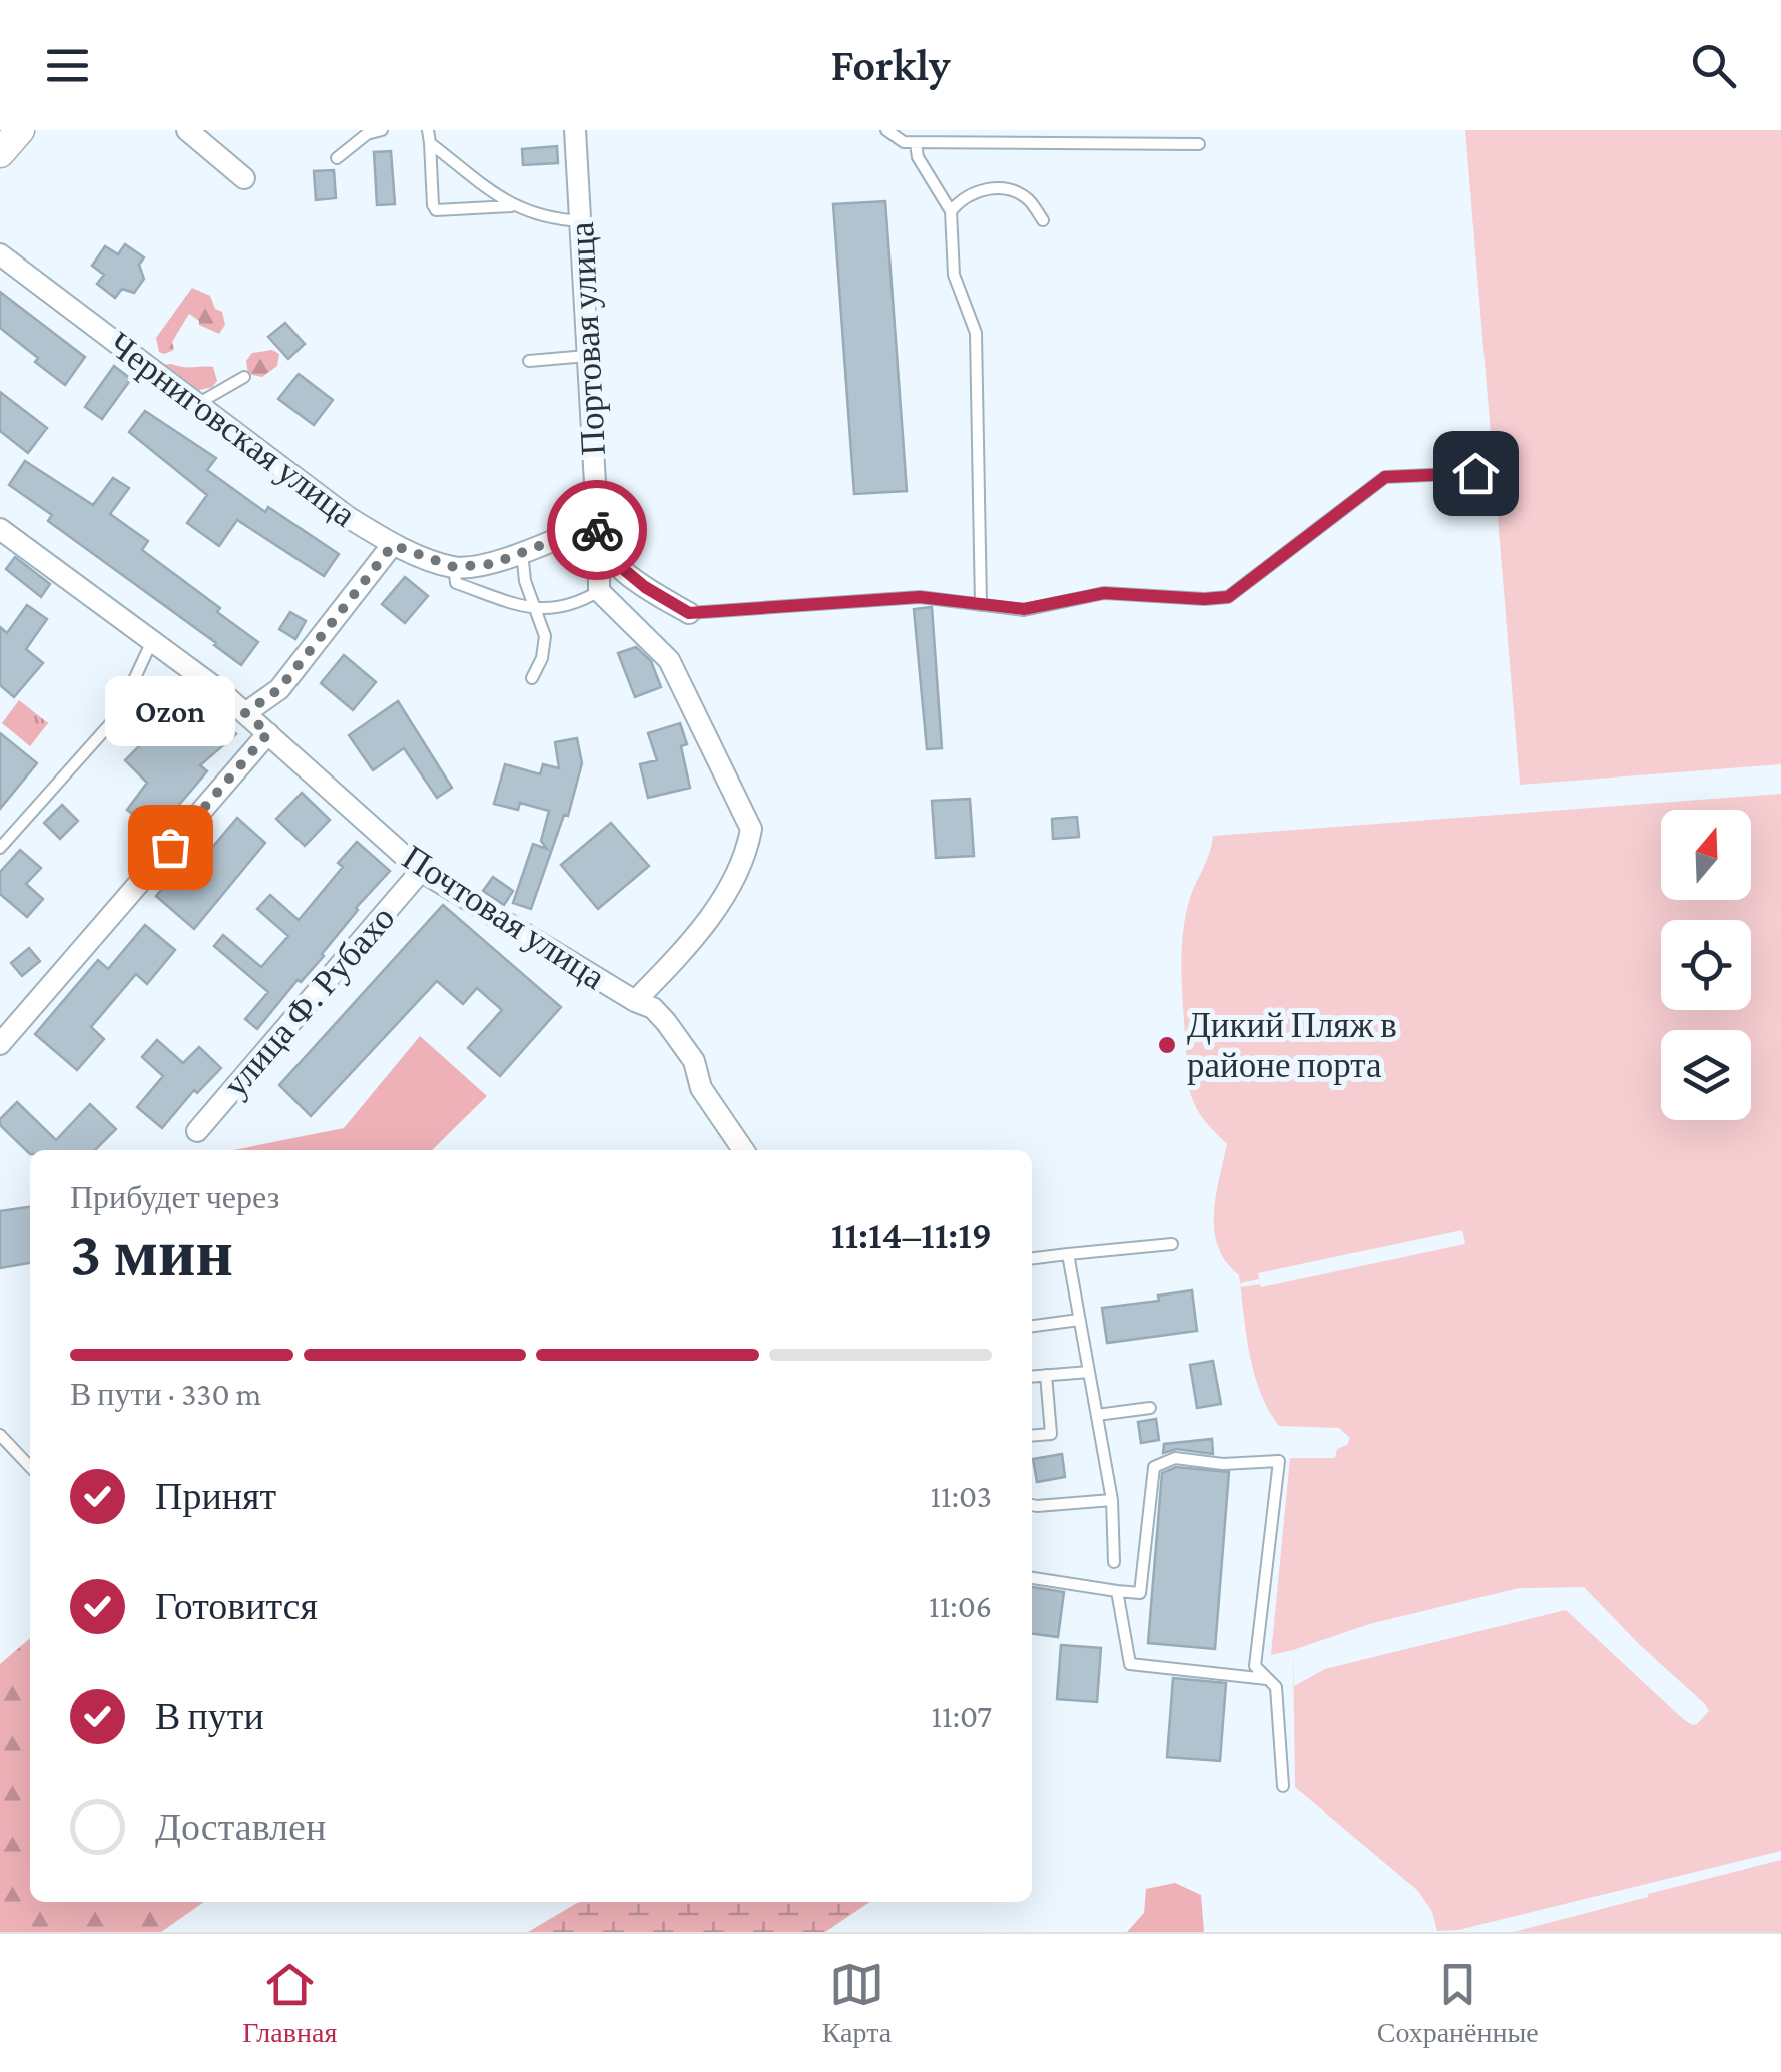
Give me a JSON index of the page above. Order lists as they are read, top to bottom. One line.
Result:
{"streets":{"street":["Портовая улица","Черниговская улица","Почтовая улица","улица Ф. Рубахо"]},"crossings":[["Портовая улица","Черниговская улица"],["Почтовая улица","улица Ф. Рубахо"]],"places":["Ozon","Дикий Пляж в районе порта"],"north":"top","page":{"header":"Forkly","bubble":"Ozon","heading":["3 мин","Прибудет через","11:14–11:19"],"bar":"В пути · 330 m","list":[["Принят","11:03"],["Готовится","11:06"],["В пути","11:07"],"Доставлен"],"tabs":["Главная","Карта","Сохранённые"]}}
